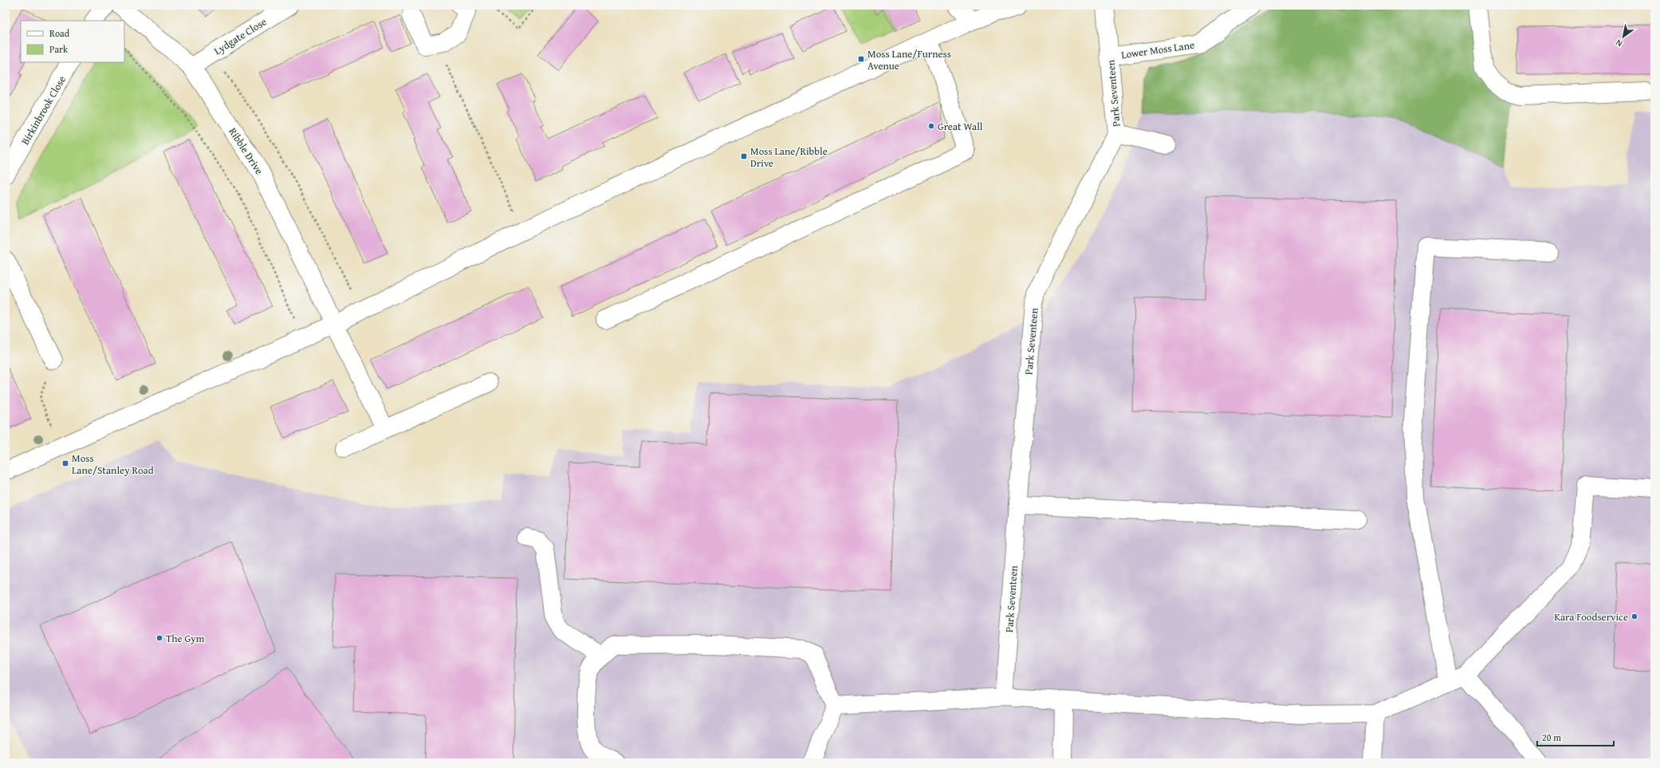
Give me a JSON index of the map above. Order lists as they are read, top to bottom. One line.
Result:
{"streets":{"street":["Lydgate Close","Lower Moss Lane","Park Seventeen","Birkinbrook Close","Ribble Drive"]},"crossings":[["Lydgate Close","Ribble Drive"],["Lower Moss Lane","Park Seventeen"]],"places":{"transit":["Moss Lane/Furness Avenue","Moss Lane/Ribble Drive","Moss Lane/Stanley Road"],"other":["Great Wall","Kara Foodservice","The Gym"]},"legend":["Road","Park"],"scale_bar":"20 m","north":"bottom left"}
